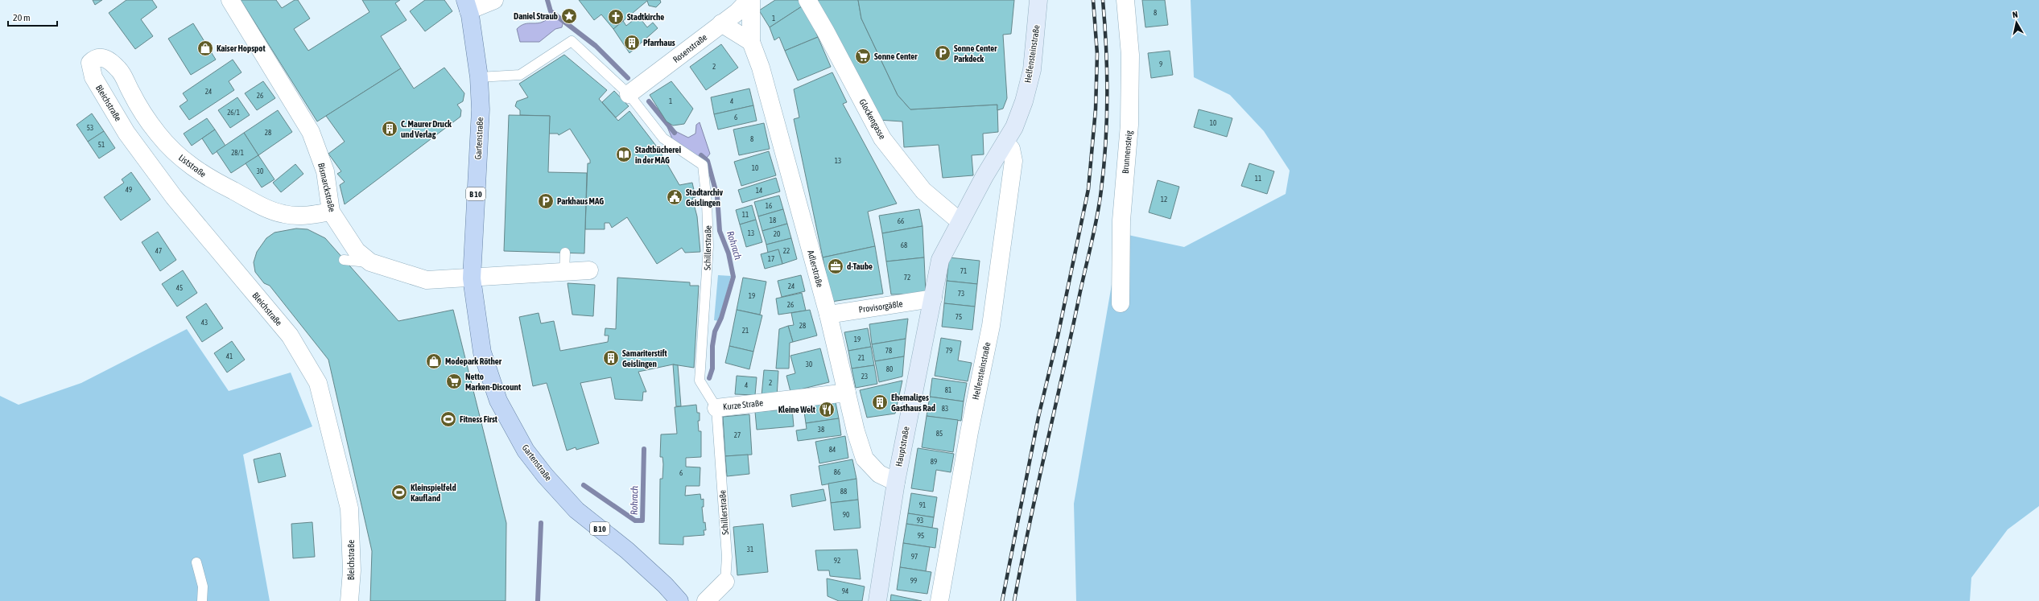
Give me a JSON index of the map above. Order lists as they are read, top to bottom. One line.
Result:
{"streets":{"main road":["Gartenstraße","B 10"],"street":["Rosenstraße","Helfensteinstraße","Bleichstraße","Glockengasse","Brunnensteig","Liststraße","Bismarckstraße","Schillerstraße","Adlerstraße","Provisorgäßle","Kurze Straße","Hauptstraße"]},"crossings":[["Rosenstraße","Schillerstraße"],["Helfensteinstraße","Glockengasse"],["Helfensteinstraße","Hauptstraße"],["Bleichstraße","Liststraße"],["Glockengasse","Hauptstraße"],["Gartenstraße","Bismarckstraße"],["Gartenstraße","Schillerstraße"],["Liststraße","Bismarckstraße"],["Schillerstraße","Kurze Straße"],["Adlerstraße","Provisorgäßle"],["Adlerstraße","Kurze Straße"],["Adlerstraße","Hauptstraße"],["Provisorgäßle","Hauptstraße"]],"water":["Rohrach"],"places":{"place":["Daniel Straub"],"church":["Stadtkirche"],"building":["Pfarrhaus","C. Maurer Druck und Verlag","Samariterstift Geislingen","Ehemaliges Gasthaus Rad"],"shop":["Kaiser Hopspot","Modepark Röther"],"parking":["Sonne Center Parkdeck","Parkhaus MAG"],"supermarket":["Sonne Center","Netto Marken-Discount"],"library":["Stadtbücherei in der MAG"],"public building":["Stadtarchiv Geislingen"],"office":["d-Taube"],"restaurant":["Kleine Welt"],"sports":["Fitness First","Kleinspielfeld Kaufland"]},"house_numbers":["8","1","9","2","24","26","1","4","26/1","6","10","53","28","8","51","28/1","13","10","30","11","49","14","12","16","11","18","66","13","20","68","47","22","17","71","72","24","45","73","19","26","75","43","28","21","19","78","79","41","21","30","80","23","2","4","81","83","38","85","27","84","89","86","6","88","91","90","93","95","31","97","92","99","94"],"scale_bar":"20 m","north":"top"}
